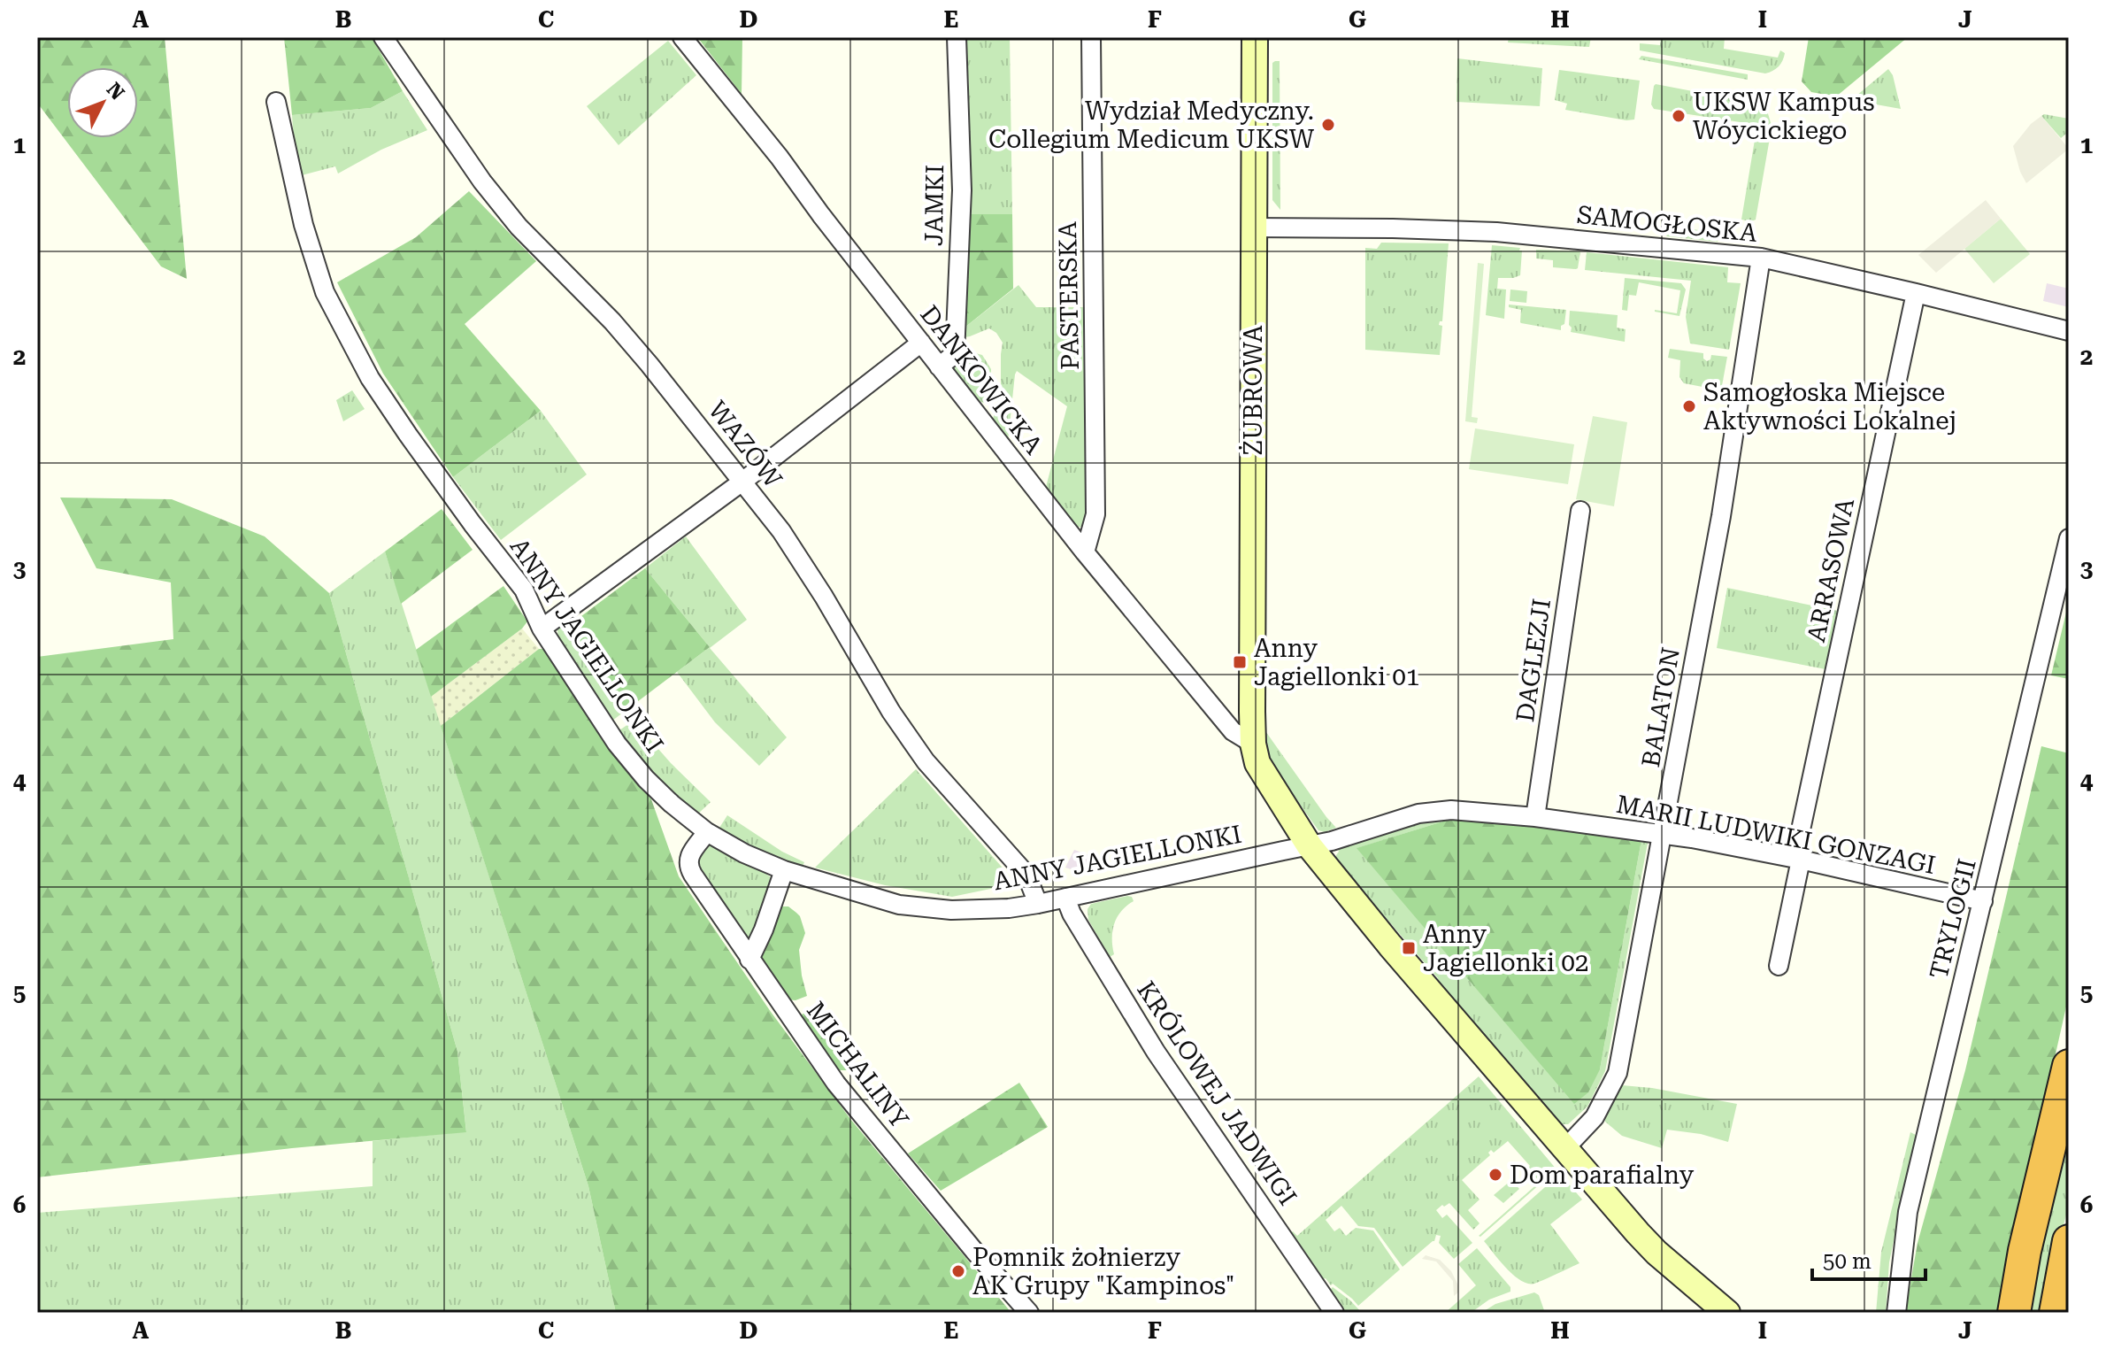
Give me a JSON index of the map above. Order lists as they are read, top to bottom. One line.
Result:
{"streets":{"street":["JAMKI","SAMOGŁOSKA","PASTERSKA","DANKOWICKA","ŻUBROWA","WAZÓW","ARRASOWA","ANNY JAGIELLONKI","DAGLEZJI","BALATON","MARII LUDWIKI GONZAGI","TRYLOGII","MICHALINY","KRÓLOWEJ JADWIGI"]},"crossings":[["JAMKI","DANKOWICKA"],["SAMOGŁOSKA","ŻUBROWA"],["SAMOGŁOSKA","ARRASOWA"],["SAMOGŁOSKA","BALATON"],["PASTERSKA","DANKOWICKA"],["DANKOWICKA","ŻUBROWA"],["WAZÓW","ANNY JAGIELLONKI"],["ARRASOWA","MARII LUDWIKI GONZAGI"],["ANNY JAGIELLONKI","MARII LUDWIKI GONZAGI"],["ANNY JAGIELLONKI","MICHALINY"],["ANNY JAGIELLONKI","KRÓLOWEJ JADWIGI"],["DAGLEZJI","MARII LUDWIKI GONZAGI"],["BALATON","MARII LUDWIKI GONZAGI"],["MARII LUDWIKI GONZAGI","TRYLOGII"]],"places":{"other":["UKSW Kampus Wóycickiego","Wydział Medyczny. Collegium Medicum UKSW","Samogłoska Miejsce Aktywności Lokalnej","Dom parafialny","Pomnik żołnierzy AK Grupy \"Kampinos\""],"transit":["Anny Jagiellonki 01","Anny Jagiellonki 02"]},"scale_bar":"50 m","north":"top right","grid":{"columns":["A","B","C","D","E","F","G","H","I","J"],"rows":["1","2","3","4","5","6"]}}
